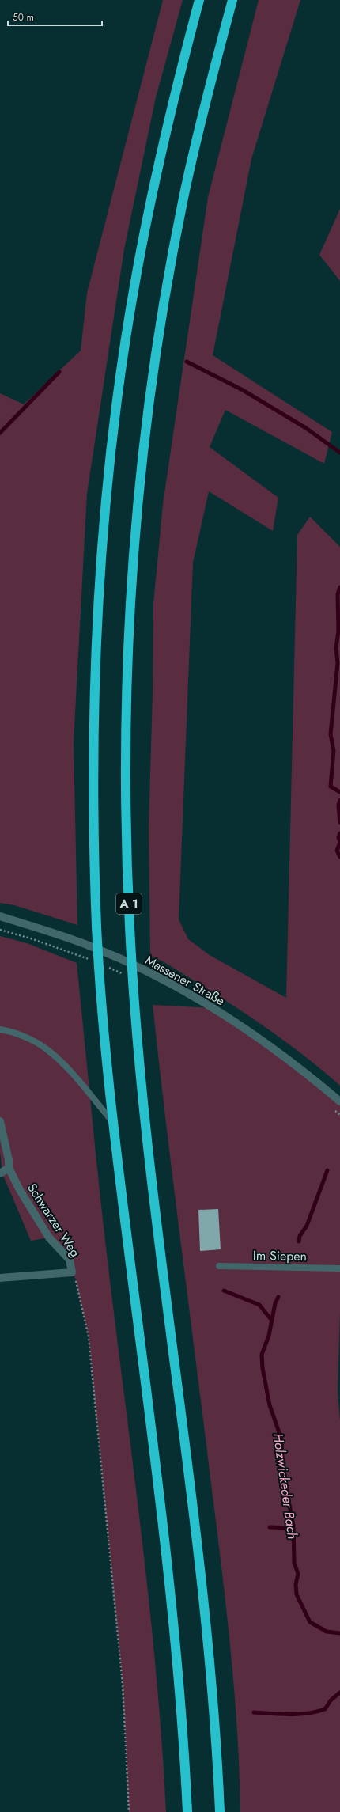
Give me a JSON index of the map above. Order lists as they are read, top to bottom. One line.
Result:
{"streets":{"highway":["A 1"],"main road":["Massener Straße","Schwarzer Weg"],"lane":["Im Siepen"]},"water":["Holzwickeder Bach"],"scale_bar":"50 m"}
